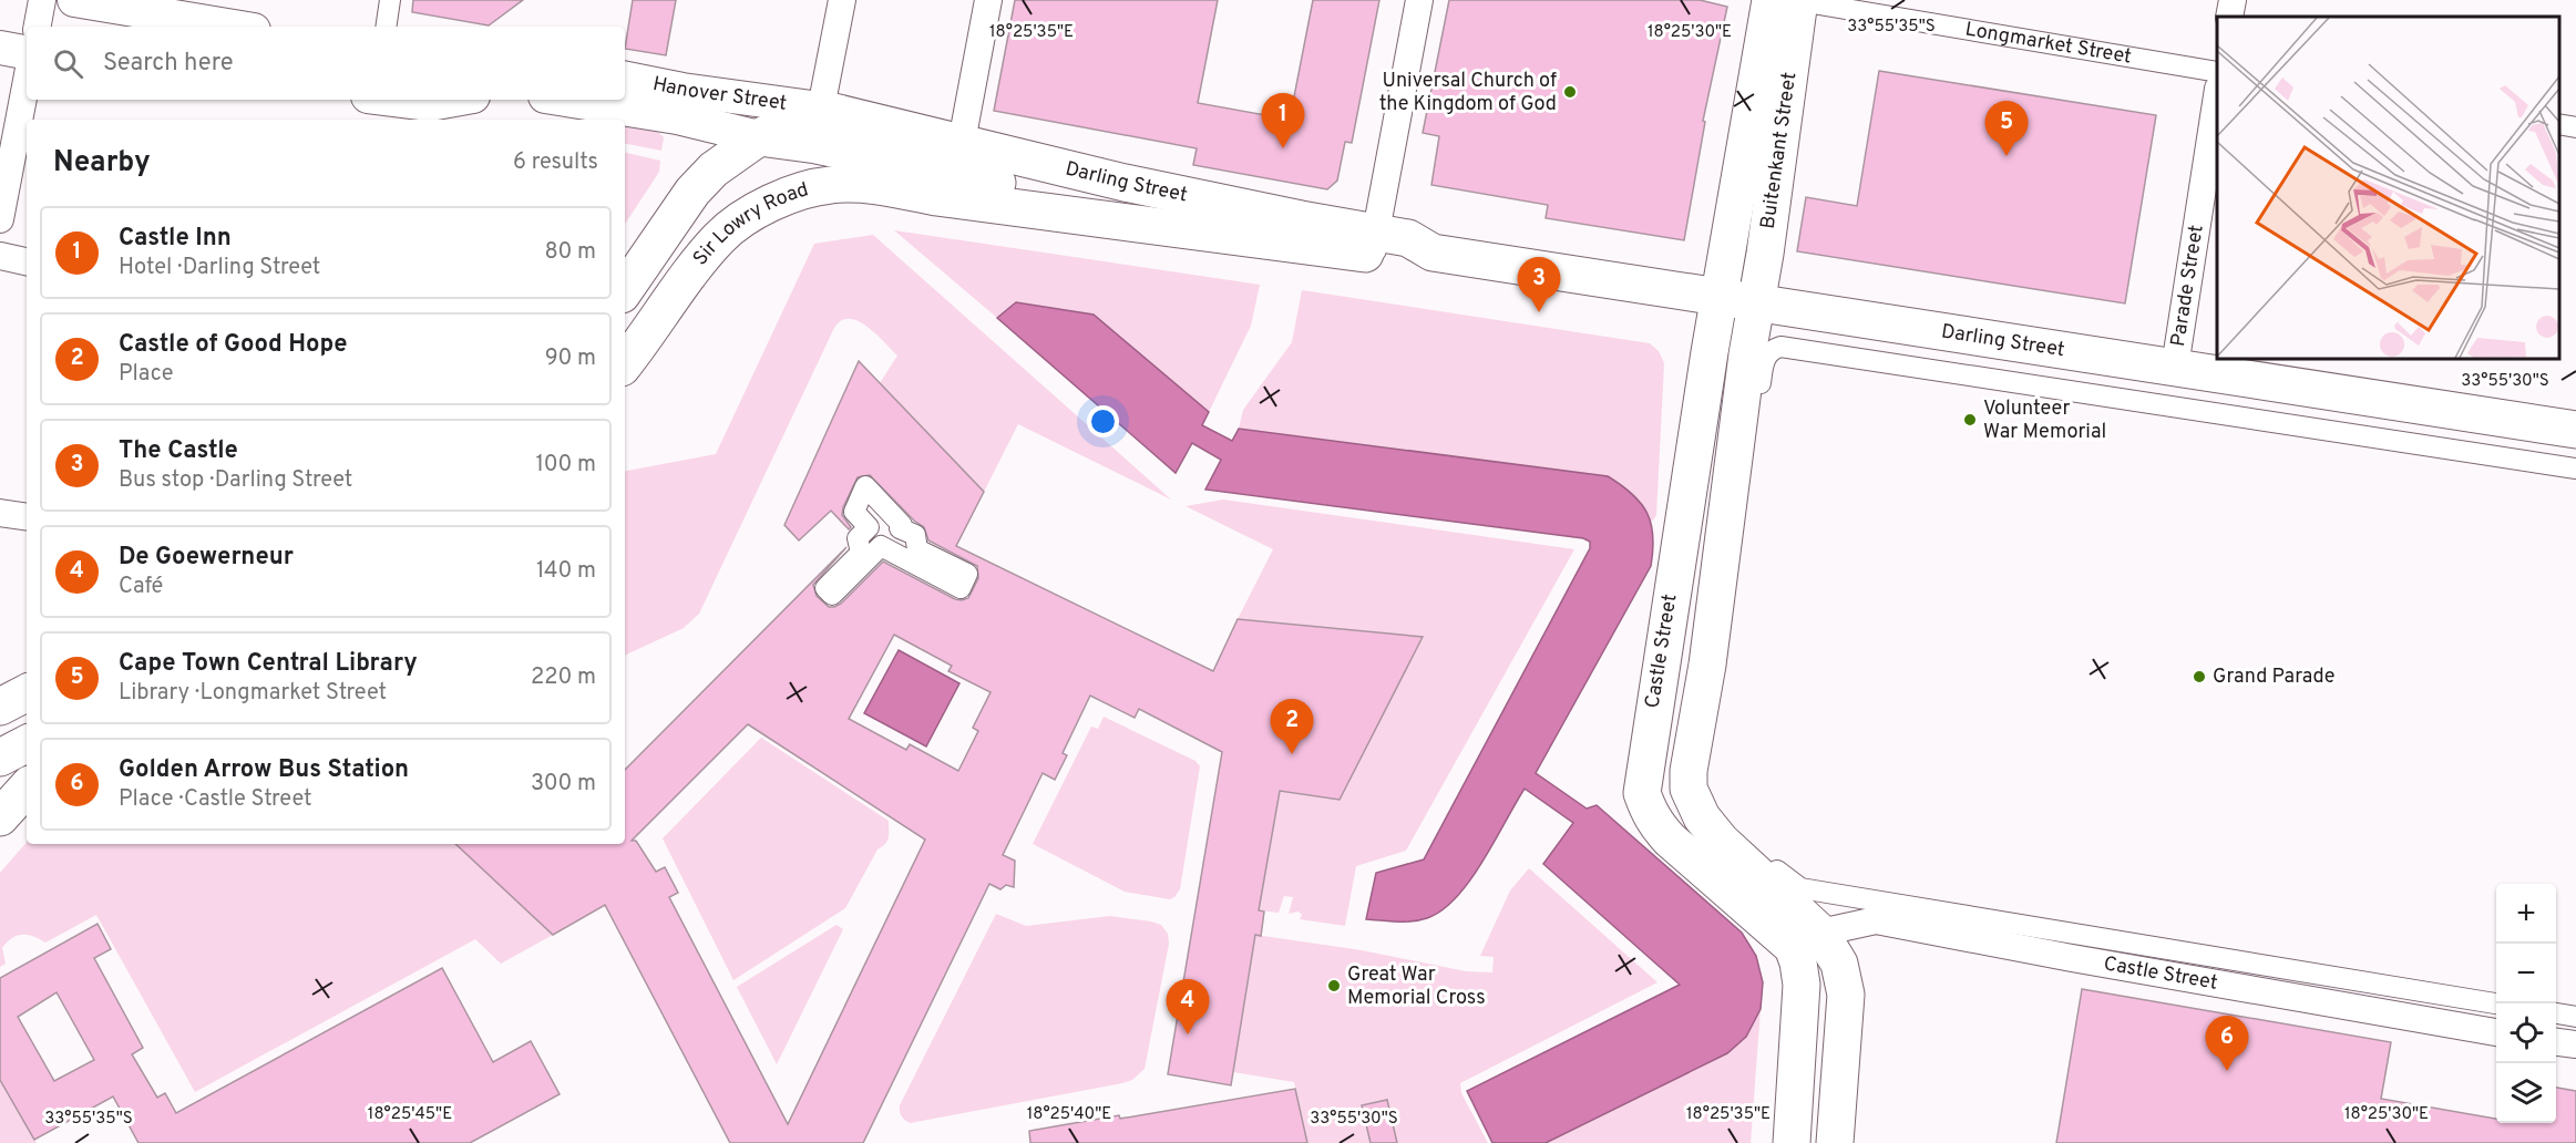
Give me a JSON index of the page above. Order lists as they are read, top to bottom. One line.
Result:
{"streets":{"main road":["Buitenkant Street","Darling Street","Sir Lowry Road","Castle Street"],"street":["Longmarket Street","Hanover Street","Parade Street"]},"crossings":[["Longmarket Street","Buitenkant Street"],["Hanover Street","Darling Street"],["Buitenkant Street","Darling Street"],["Buitenkant Street","Castle Street"],["Darling Street","Sir Lowry Road"],["Darling Street","Parade Street"],["Darling Street","Castle Street"]],"places":["Universal Church of the Kingdom of God","Volunteer War Memorial","Grand Parade","Great War Memorial Cross"],"page":{"search":"Search here","pins":["1","5","3","2","4","6"],"heading":["Nearby","6 results"],"list":[{"mark":"1","name":"Castle Inn","note":"Hotel · Darling Street","value":"80 m"},{"mark":"2","name":"Castle of Good Hope","note":"Place","value":"90 m"},{"mark":"3","name":"The Castle","note":"Bus stop · Darling Street","value":"100 m"},{"mark":"4","name":"De Goewerneur","note":"Café","value":"140 m"},{"mark":"5","name":"Cape Town Central Library","note":"Library · Longmarket Street","value":"220 m"},{"mark":"6","name":"Golden Arrow Bus Station","note":"Place · Castle Street","value":"300 m"}],"map_buttons":["+","−"]},"coordinates":["33°55'35\"S","18°25'35\"E","18°25'30\"E","33°55'30\"S","18°25'45\"E","18°25'40\"E"]}
